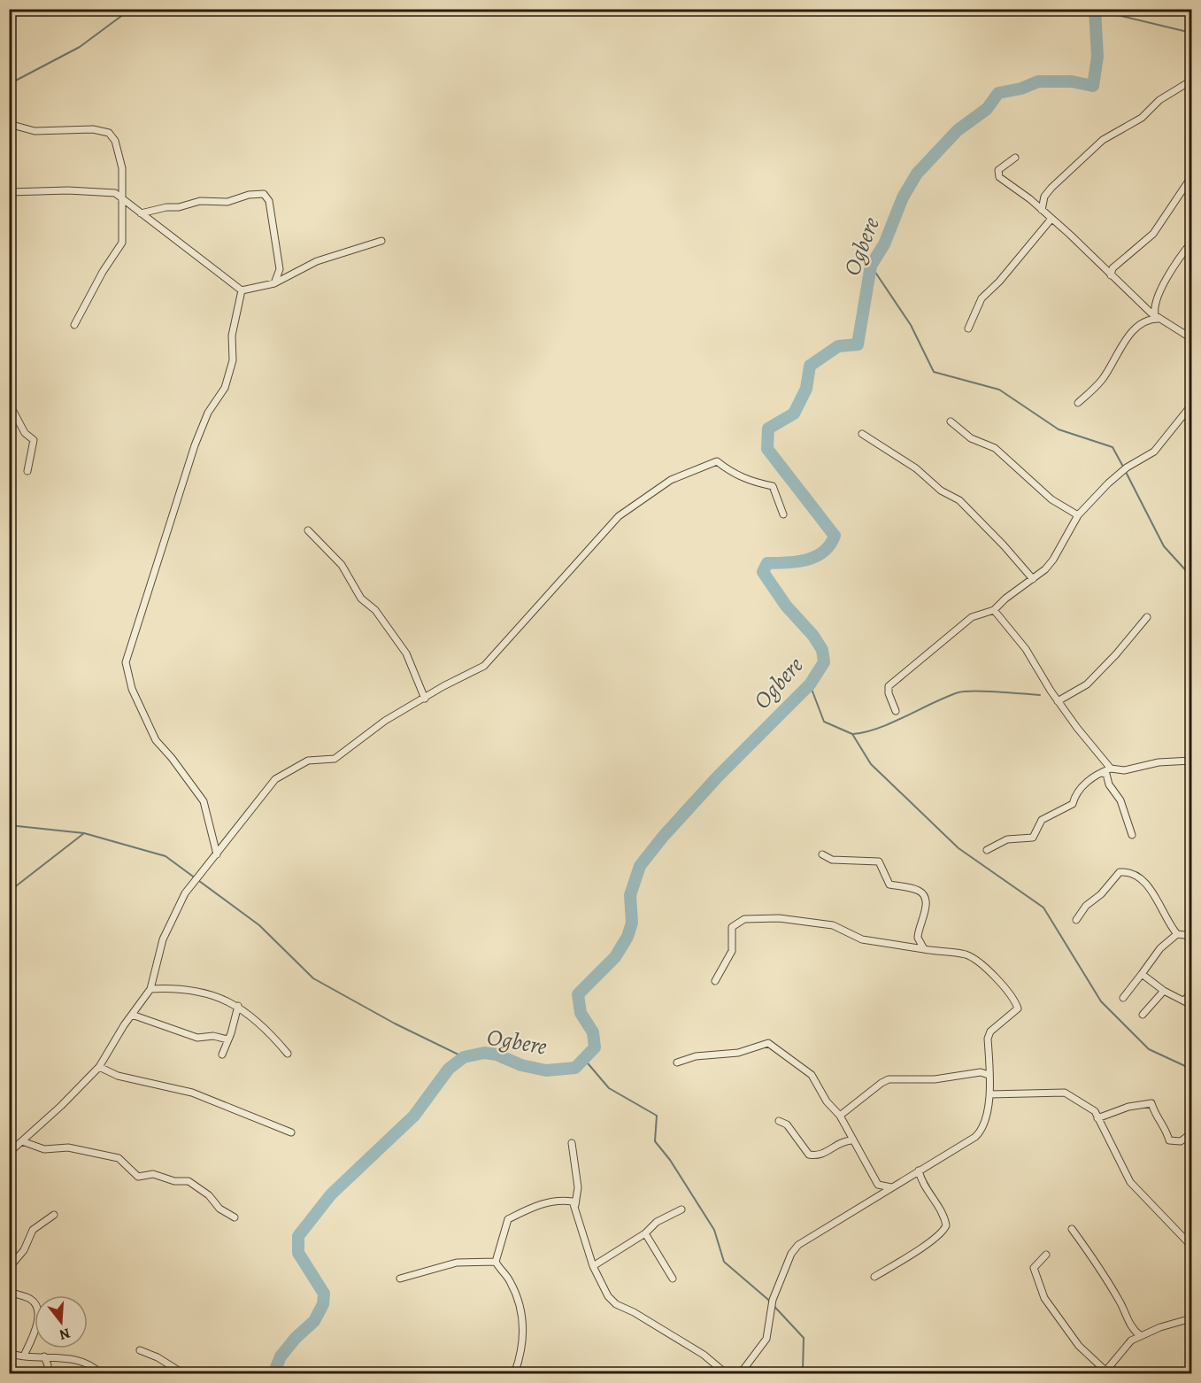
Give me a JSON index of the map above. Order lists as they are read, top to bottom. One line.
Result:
{"water":["Ogbere"],"north":"bottom"}
